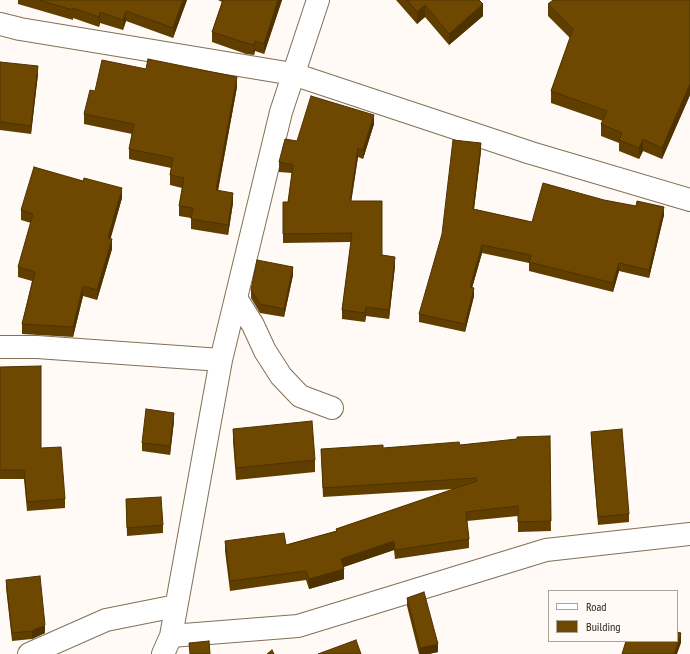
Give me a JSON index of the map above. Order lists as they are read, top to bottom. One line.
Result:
{"legend":["Road","Building"]}
